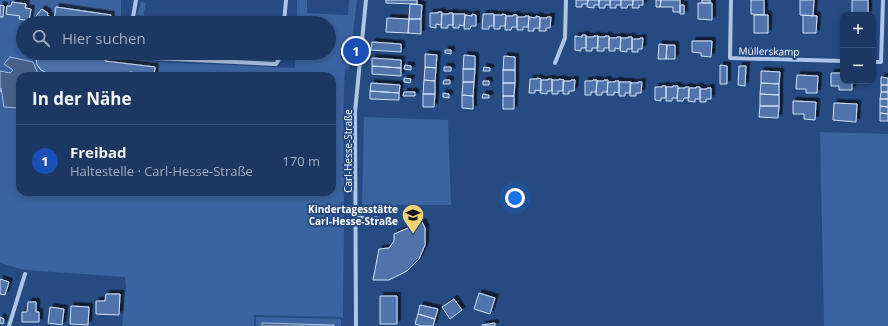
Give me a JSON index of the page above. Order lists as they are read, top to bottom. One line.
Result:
{"streets":{"street":["Müllerskamp","Carl-Hesse-Straße"]},"places":{"school or university":["Kindertagesstätte Carl-Hesse-Straße"]},"page":{"map_buttons":["+","−"],"search":"Hier suchen","pins":"1","heading":"In der Nähe","list":[{"mark":"1","name":"Freibad","note":"Haltestelle · Carl-Hesse-Straße","value":"170 m"}]}}
